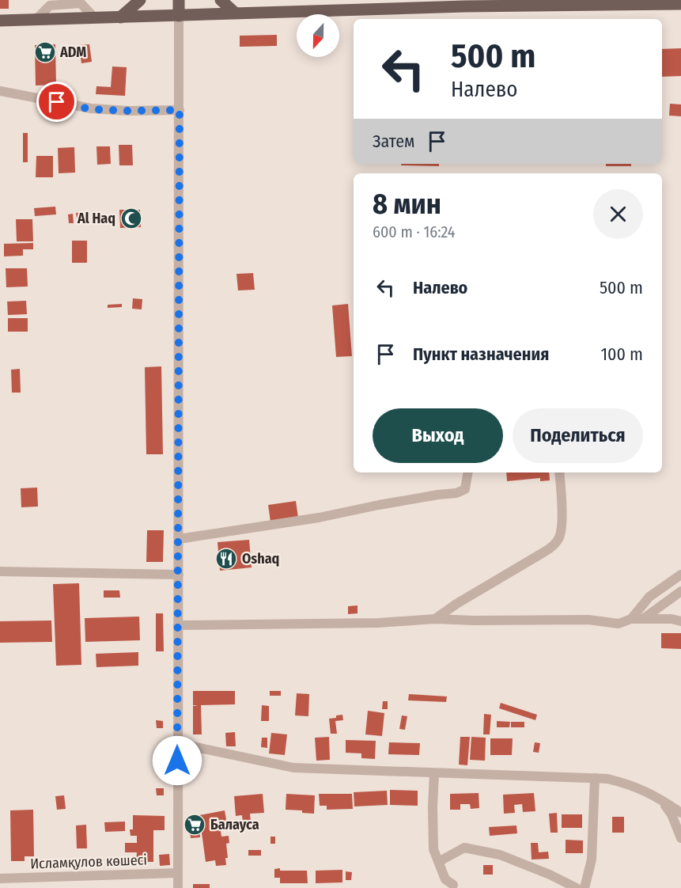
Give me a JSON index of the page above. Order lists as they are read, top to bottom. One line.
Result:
{"streets":{"street":["Исламқулов көшесі"]},"places":{"supermarket":["ADM","Балауса"],"mosque":["Al Haq"],"restaurant":["Oshaq"]},"north":"bottom","page":{"turn":["500 m","Налево"],"then":"Затем","heading":["8 мин","600 m · 16:24"],"list":[{"name":"Налево","value":"500 m"},{"name":"Пункт назначения","value":"100 m"}],"buttons":["Выход","Поделиться"]}}
